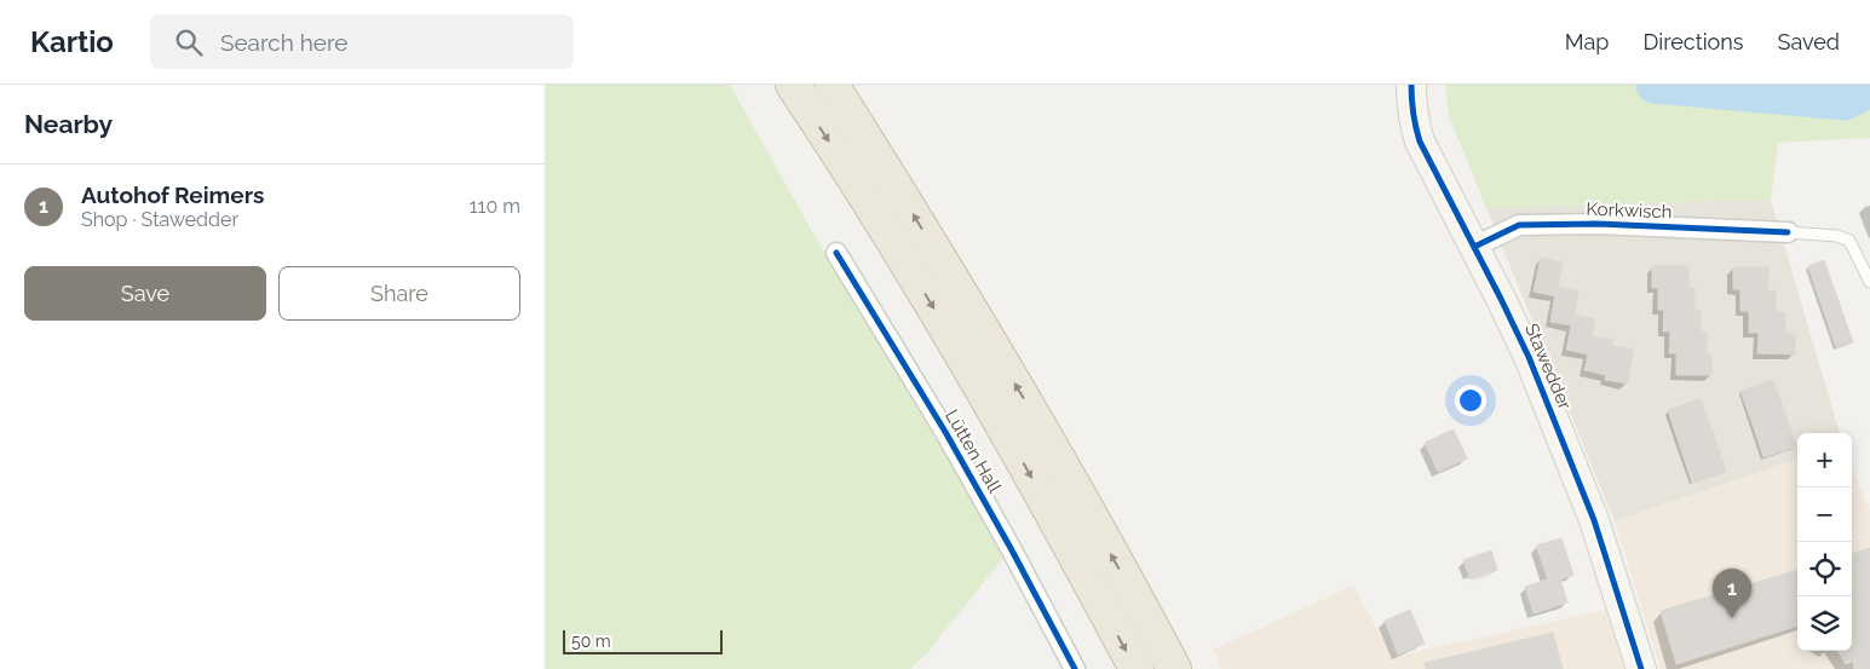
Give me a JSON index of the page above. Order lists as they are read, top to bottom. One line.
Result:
{"streets":{"street":["Korkwisch","Stawedder","Lütten Hall"]},"crossings":[["Korkwisch","Stawedder"]],"scale_bar":"50 m","page":{"header":"Kartio","search":"Search here","nav":["Map","Directions","Saved"],"heading":"Nearby","list":[{"mark":"1","name":"Autohof Reimers","note":"Shop · Stawedder","value":"110 m"}],"buttons":["Save","Share"],"map_buttons":["+","−"],"pins":"1","scale":"50 m"}}
